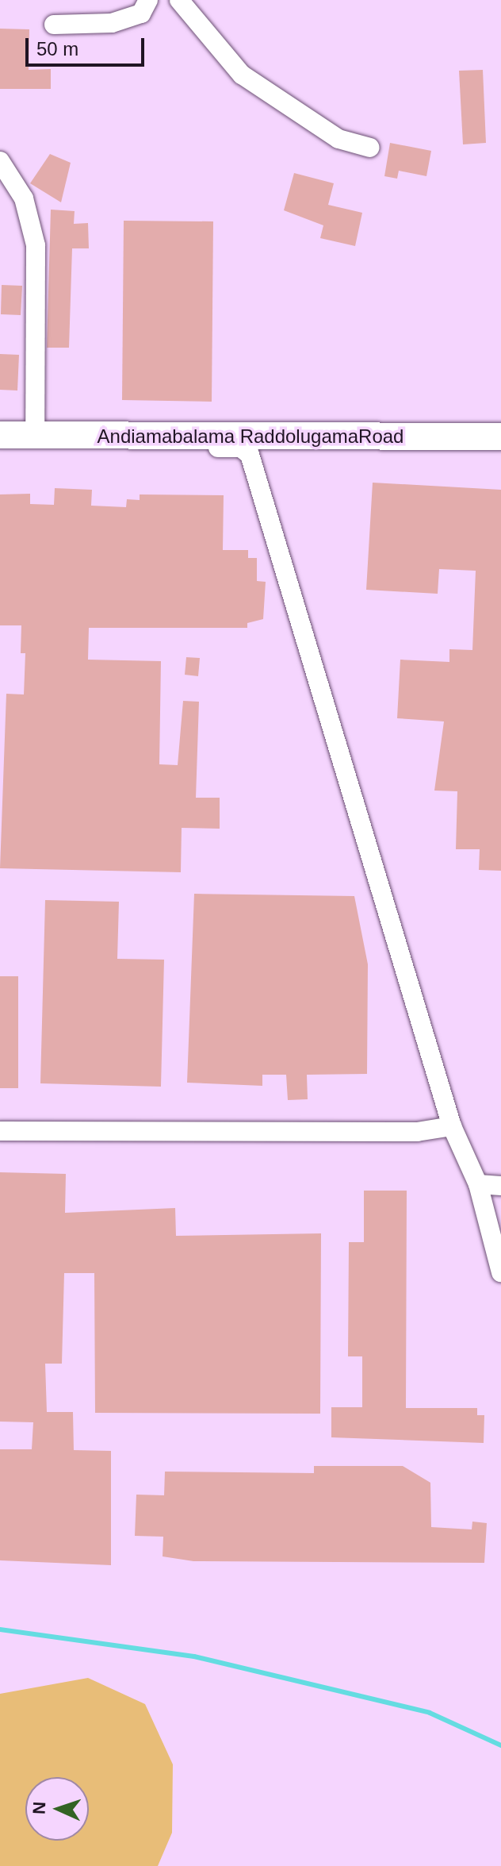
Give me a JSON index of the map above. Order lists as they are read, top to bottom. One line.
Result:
{"streets":{"street":["Andiamabalama RaddolugamaRoad"]},"scale_bar":"50 m","north":"left"}
